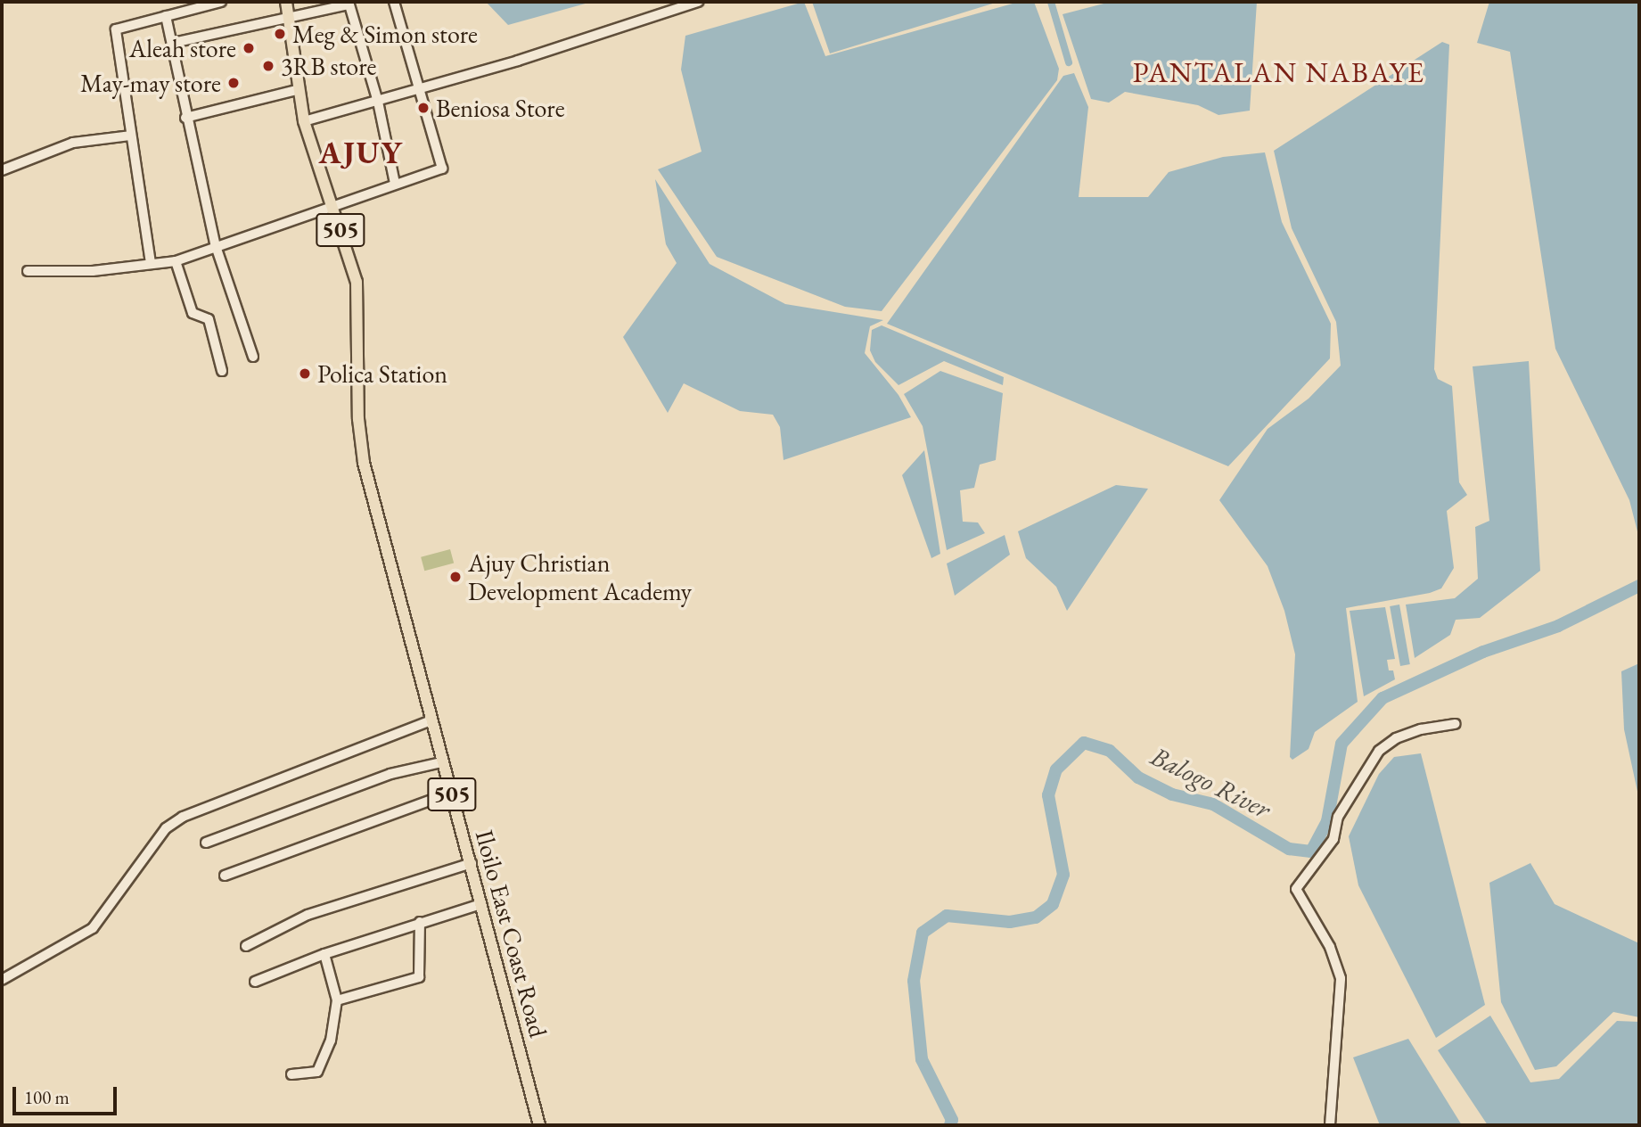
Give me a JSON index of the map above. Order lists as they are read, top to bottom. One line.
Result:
{"streets":{"main road":["505","Iloilo East Coast Road"]},"crossings":[["505","Iloilo East Coast Road"]],"districts":["PANTALAN NABAYE","AJUY"],"water":["Balogo River"],"places":["Meg & Simon store","Aleah store","3RB store","May-may store","Beniosa Store","Polica Station","Ajuy Christian Development Academy"],"scale_bar":"100 m"}
